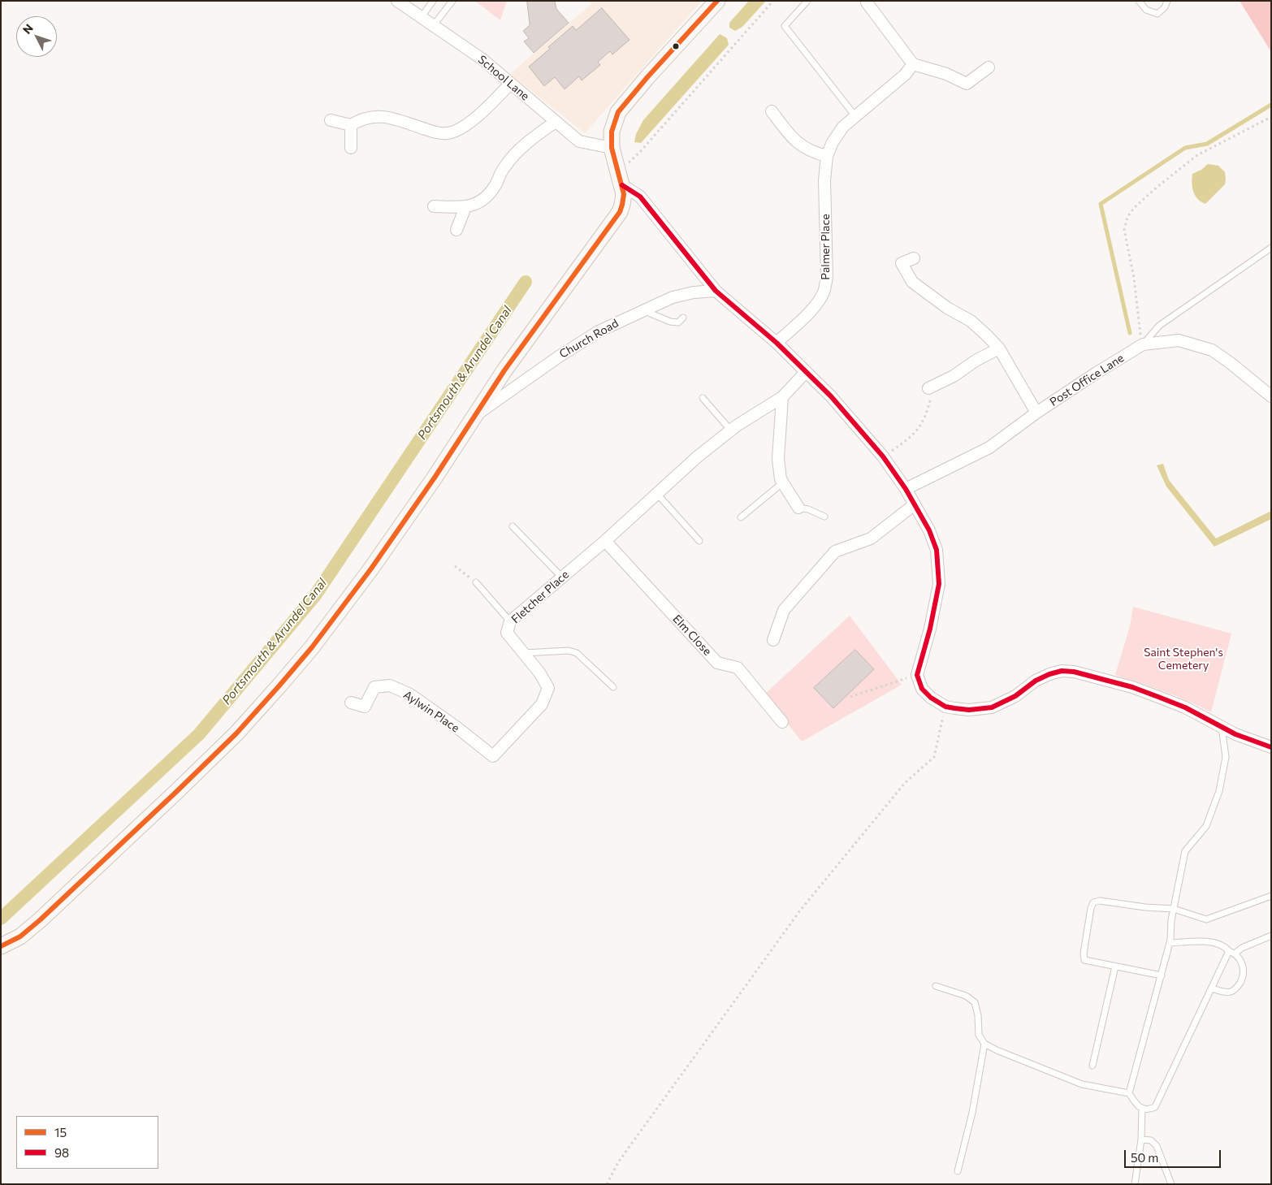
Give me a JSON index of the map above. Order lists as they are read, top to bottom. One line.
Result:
{"streets":{"street":["School Lane","Palmer Place","Church Road","Post Office Lane","Fletcher Place","Elm Close","Aylwin Place"]},"crossings":[["Fletcher Place","Elm Close"],["Fletcher Place","Aylwin Place"]],"water":["Portsmouth & Arundel Canal"],"parks":["Saint Stephen's Cemetery"],"lines":["transit line 15","transit line 98"],"legend":["15","98"],"scale_bar":"50 m","north":"top left"}
